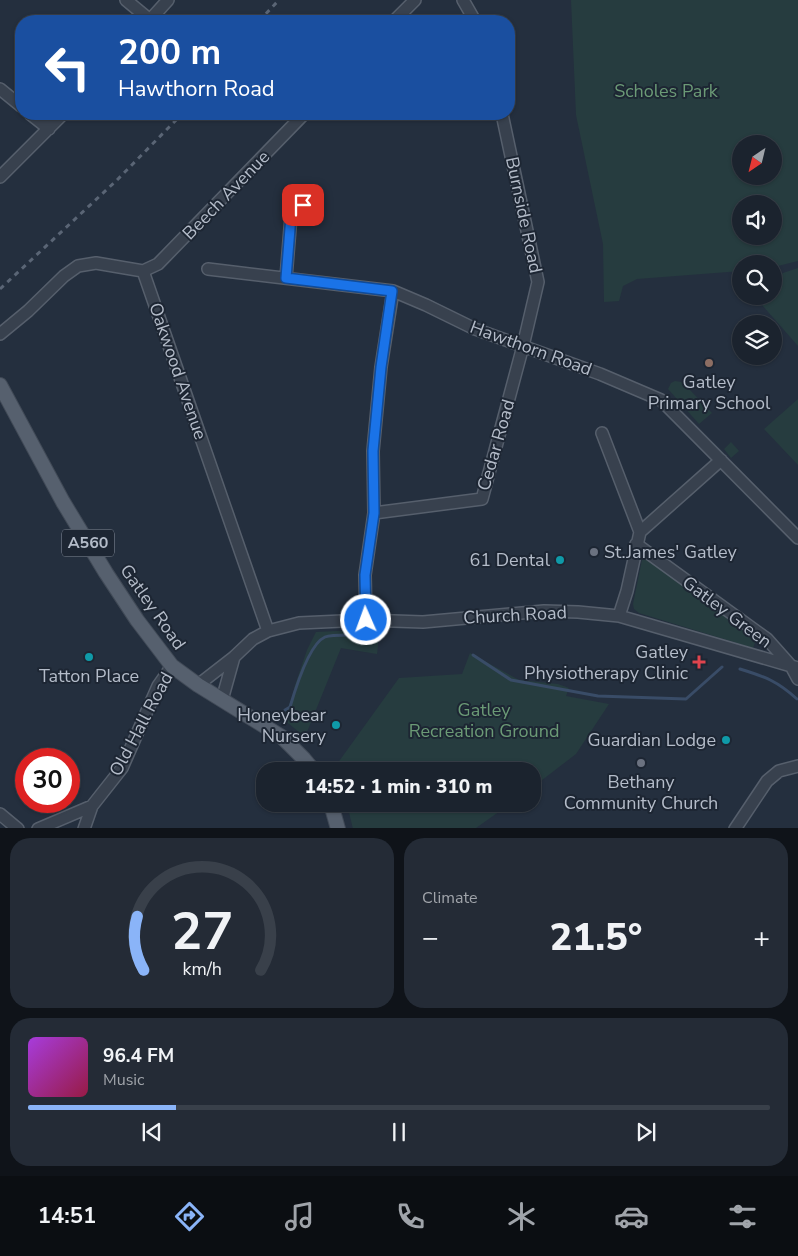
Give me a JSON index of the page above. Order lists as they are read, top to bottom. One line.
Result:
{"streets":{"main road":["A560","Gatley Road"],"street":["Beech Avenue","Burnside Road","Hawthorn Road","Oakwood Avenue","Cedar Road","Gatley Green","Church Road","Old Hall Road"]},"crossings":[["Beech Avenue","Oakwood Avenue"],["Burnside Road","Hawthorn Road"],["Burnside Road","Cedar Road"],["Hawthorn Road","Cedar Road"],["Oakwood Avenue","Church Road"],["A560","Gatley Road"],["Gatley Road","Church Road"],["Gatley Road","Old Hall Road"],["Gatley Green","Church Road"]],"parks":["Scholes Park","Gatley Recreation Ground"],"places":{"other":["Gatley Primary School","St.James' Gatley","61 Dental","Tatton Place","Honeybear Nursery","Guardian Lodge","Bethany Community Church"],"health":["Gatley Physiotherapy Clinic"]},"north":"bottom left","page":{"turn":["200 m","Hawthorn Road"],"limit":"30","trip":"14:52 · 1 min · 310 m","tile":"Climate","heat":["−","21.5°","+"],"song":["96.4 FM","Music"],"tabs":"14:51","gauge":["27","km/h"]}}
